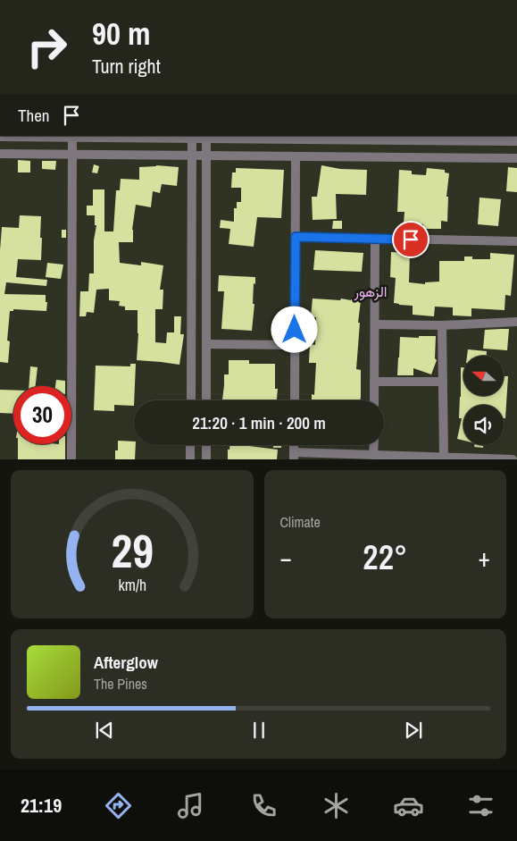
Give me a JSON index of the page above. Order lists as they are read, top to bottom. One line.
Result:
{"districts":["الزهور"],"north":"left","page":{"turn":["90 m","Turn right"],"then":"Then","limit":"30","trip":"21:20 · 1 min · 200 m","tile":"Climate","heat":["−","22°","+"],"song":["Afterglow","The Pines"],"tabs":"21:19","gauge":["29","km/h"]}}
